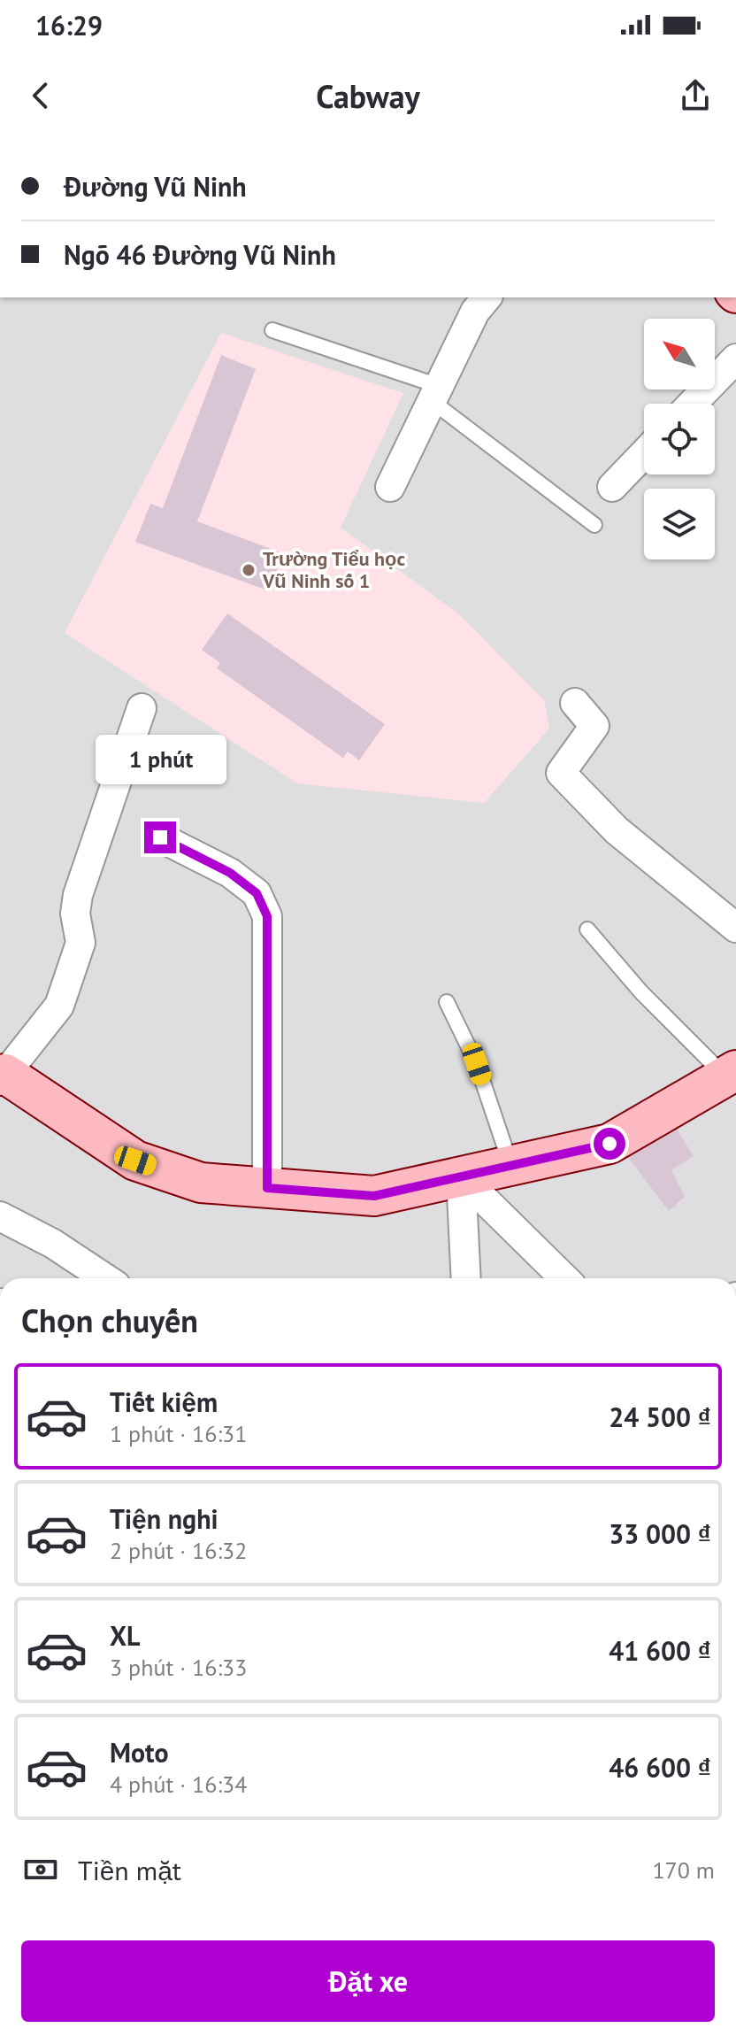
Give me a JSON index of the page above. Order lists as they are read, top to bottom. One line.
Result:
{"places":["Trường Tiểu học Vũ Ninh số 1"],"north":"top left","page":{"status":"16:29","header":"Cabway","banner":["Đường Vũ Ninh","Ngõ 46 Đường Vũ Ninh"],"bubble":"1 phút","heading":"Chọn chuyến","list":[{"name":"Tiết kiệm","note":"1 phút · 16:31","value":"24 500 ₫"},{"name":"Tiện nghi","note":"2 phút · 16:32","value":"33 000 ₫"},{"name":"XL","note":"3 phút · 16:33","value":"41 600 ₫"},{"name":"Moto","note":"4 phút · 16:34","value":"46 600 ₫"}],"pay":["Tiền mặt","170 m"],"buttons":"Đặt xe"}}
